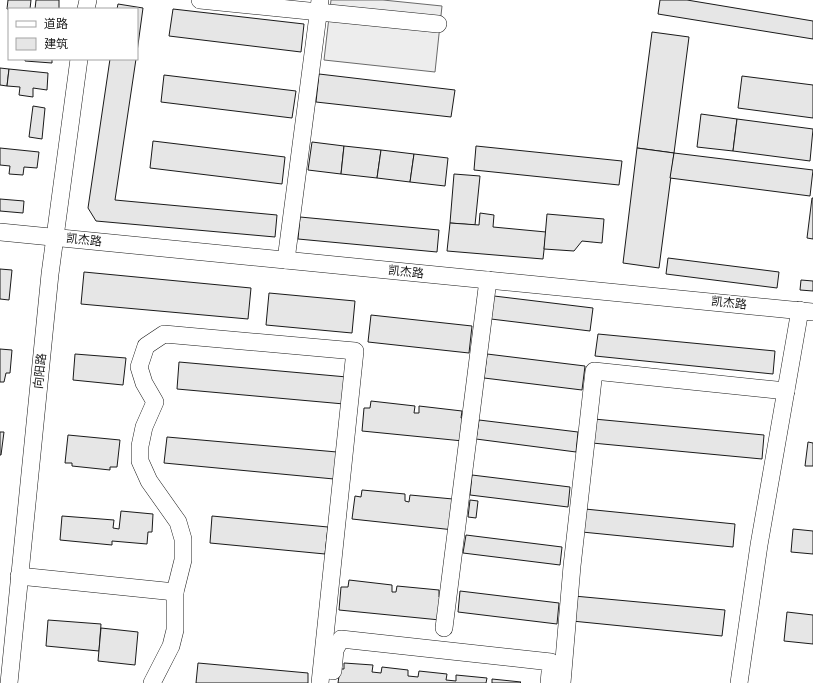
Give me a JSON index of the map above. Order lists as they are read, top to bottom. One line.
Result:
{"streets":{"street":["凯杰路","向阳路"]},"crossings":[["凯杰路","向阳路"]],"legend":["道路","建筑"]}
